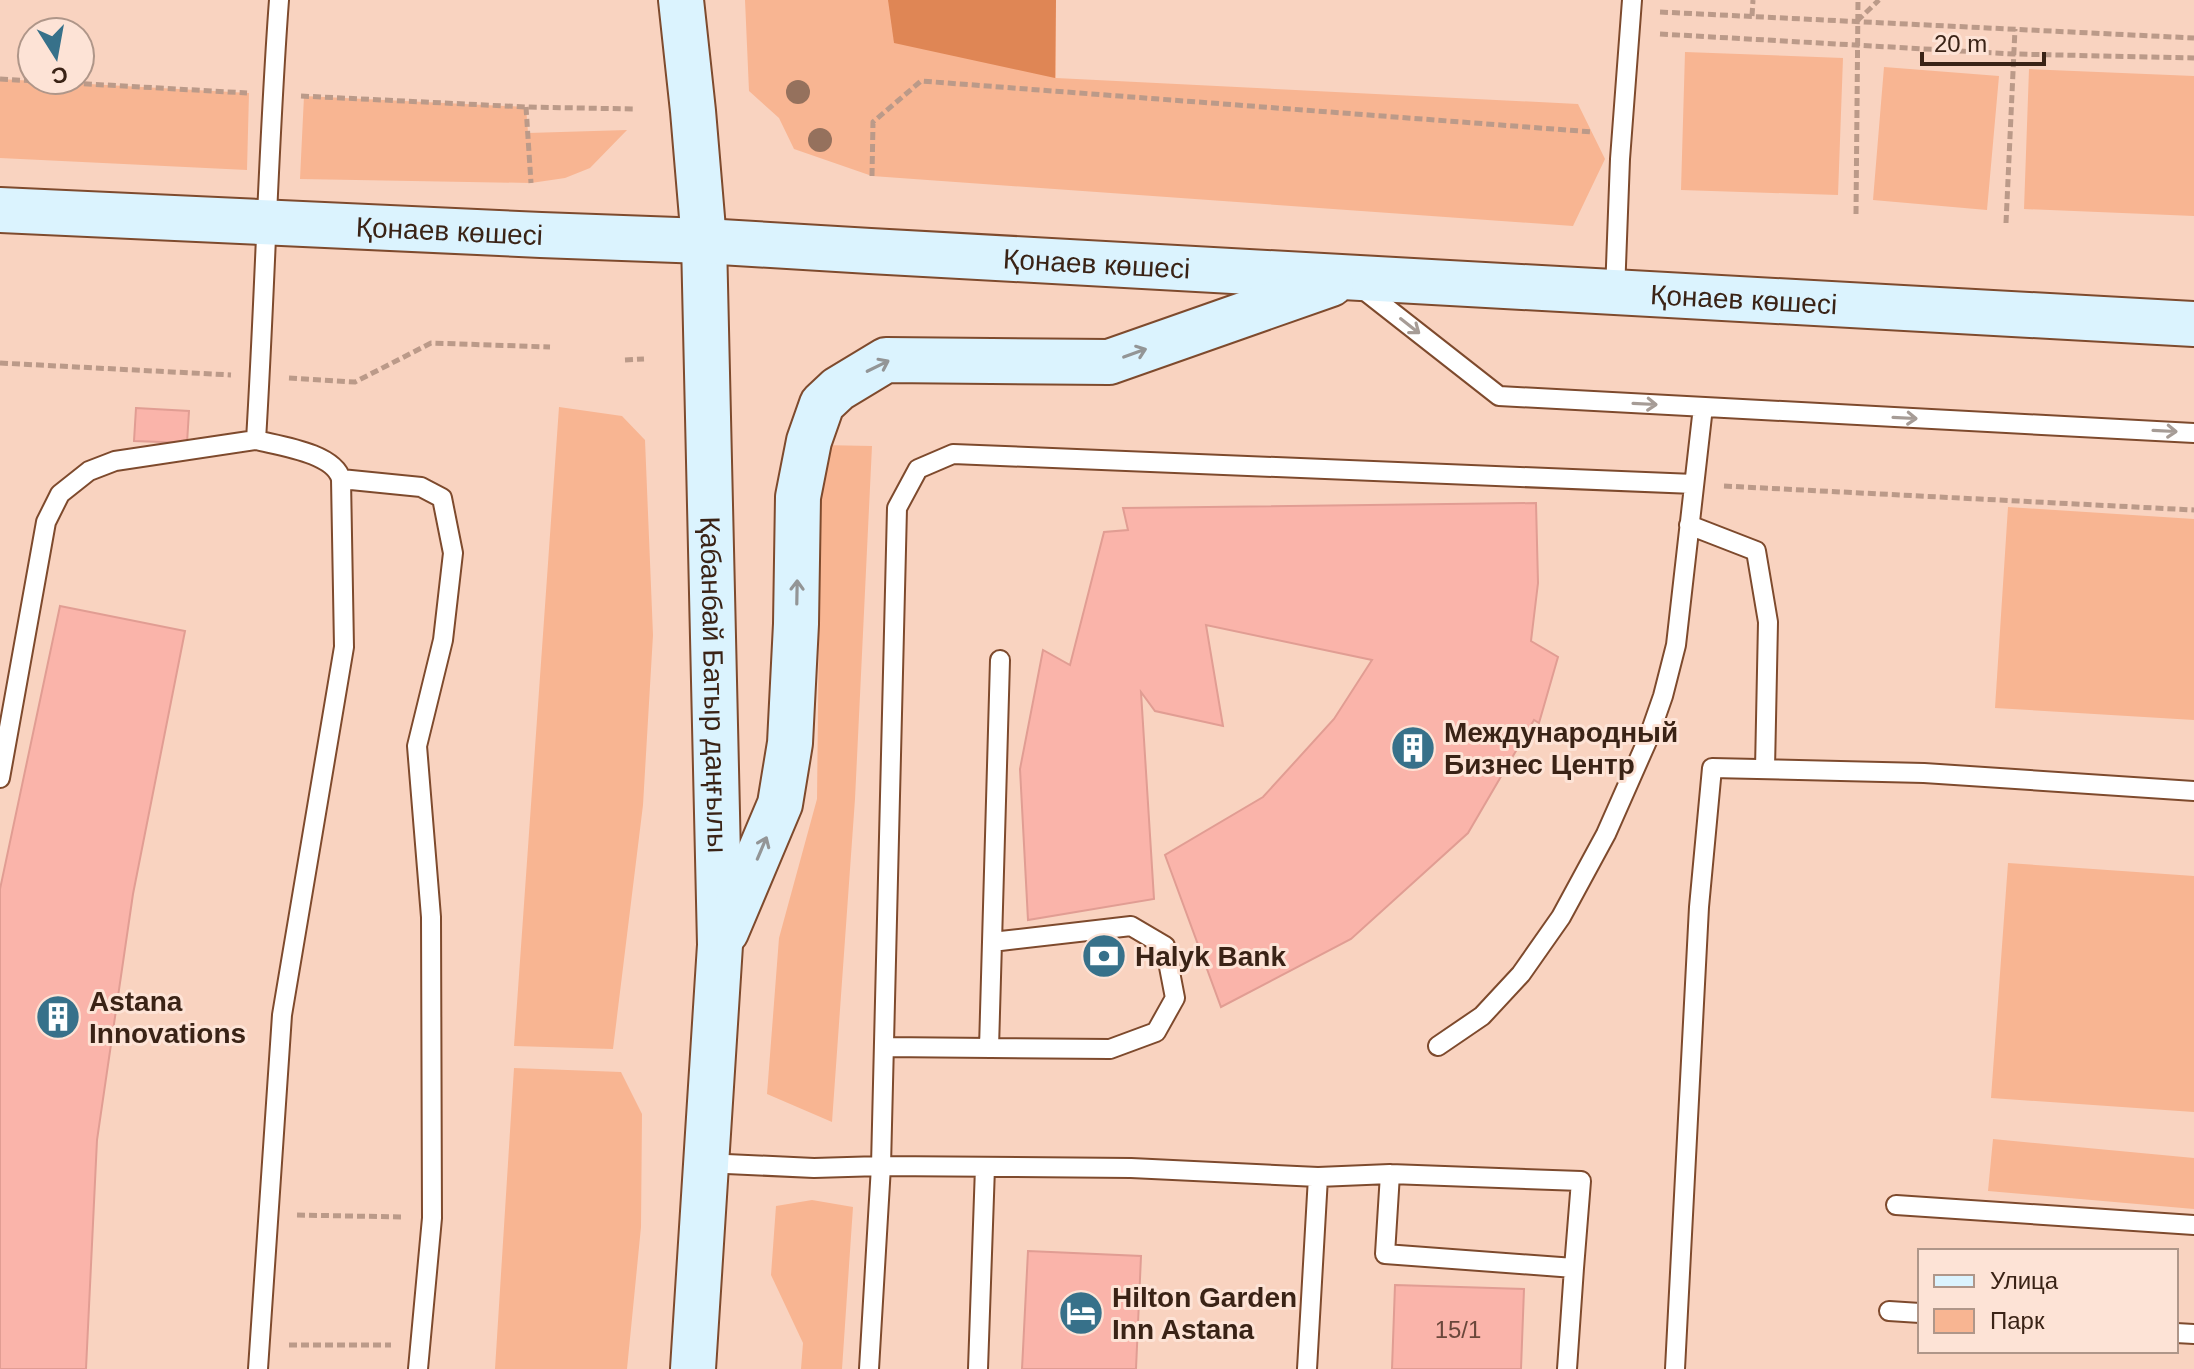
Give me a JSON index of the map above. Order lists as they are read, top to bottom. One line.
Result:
{"streets":{"main road":["Қонаев көшесі","Қабанбай Батыр даңғылы"]},"crossings":[["Қонаев көшесі","Қабанбай Батыр даңғылы"]],"places":{"building":["Международный Бизнес Центр","Astana Innovations"],"bank":["Halyk Bank"],"hotel":["Hilton Garden Inn Astana"]},"house_numbers":["15/1"],"legend":["Улица","Парк"],"scale_bar":"20 m","north":"bottom"}
